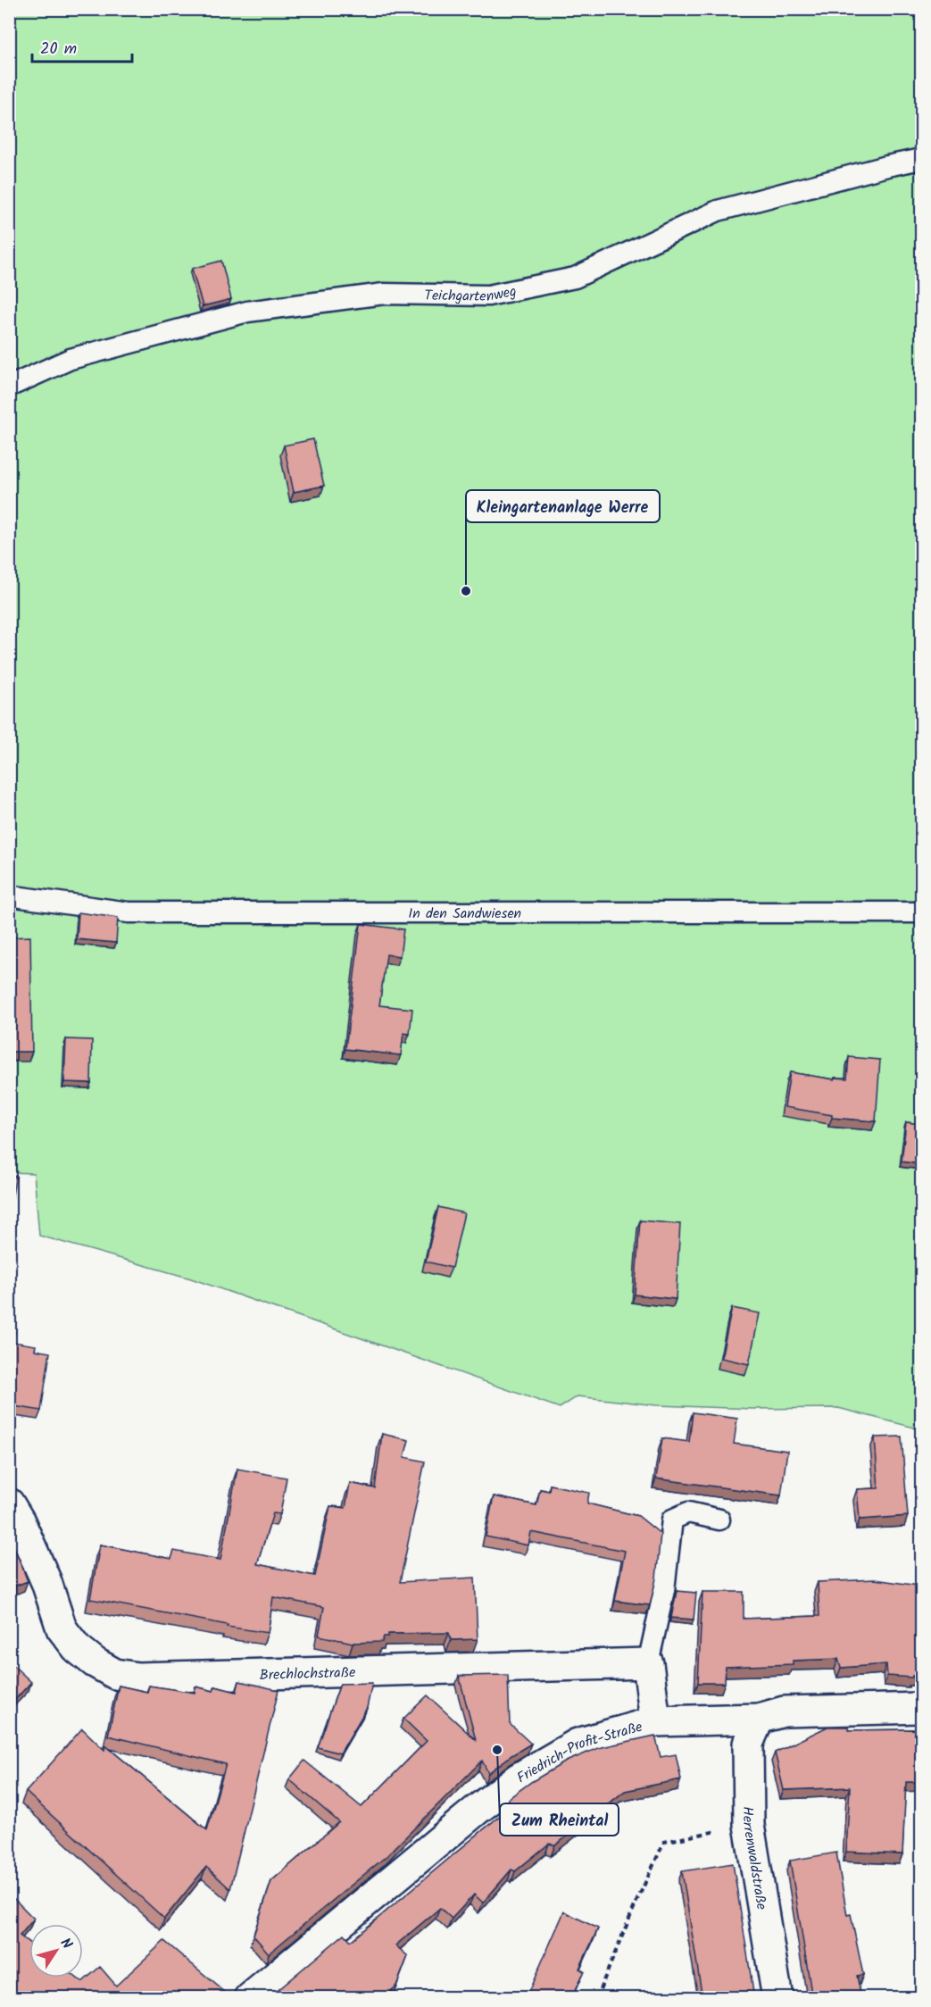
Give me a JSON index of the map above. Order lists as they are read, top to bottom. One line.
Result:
{"streets":{"street":["Brechlochstraße","Friedrich-Profit-Straße","Herrenwaldstraße"],"lane":["Teichgartenweg","In den Sandwiesen"]},"crossings":[["Friedrich-Profit-Straße","Herrenwaldstraße"]],"places":["Kleingartenanlage Werre","Zum Rheintal"],"scale_bar":"20 m","north":"top right"}
